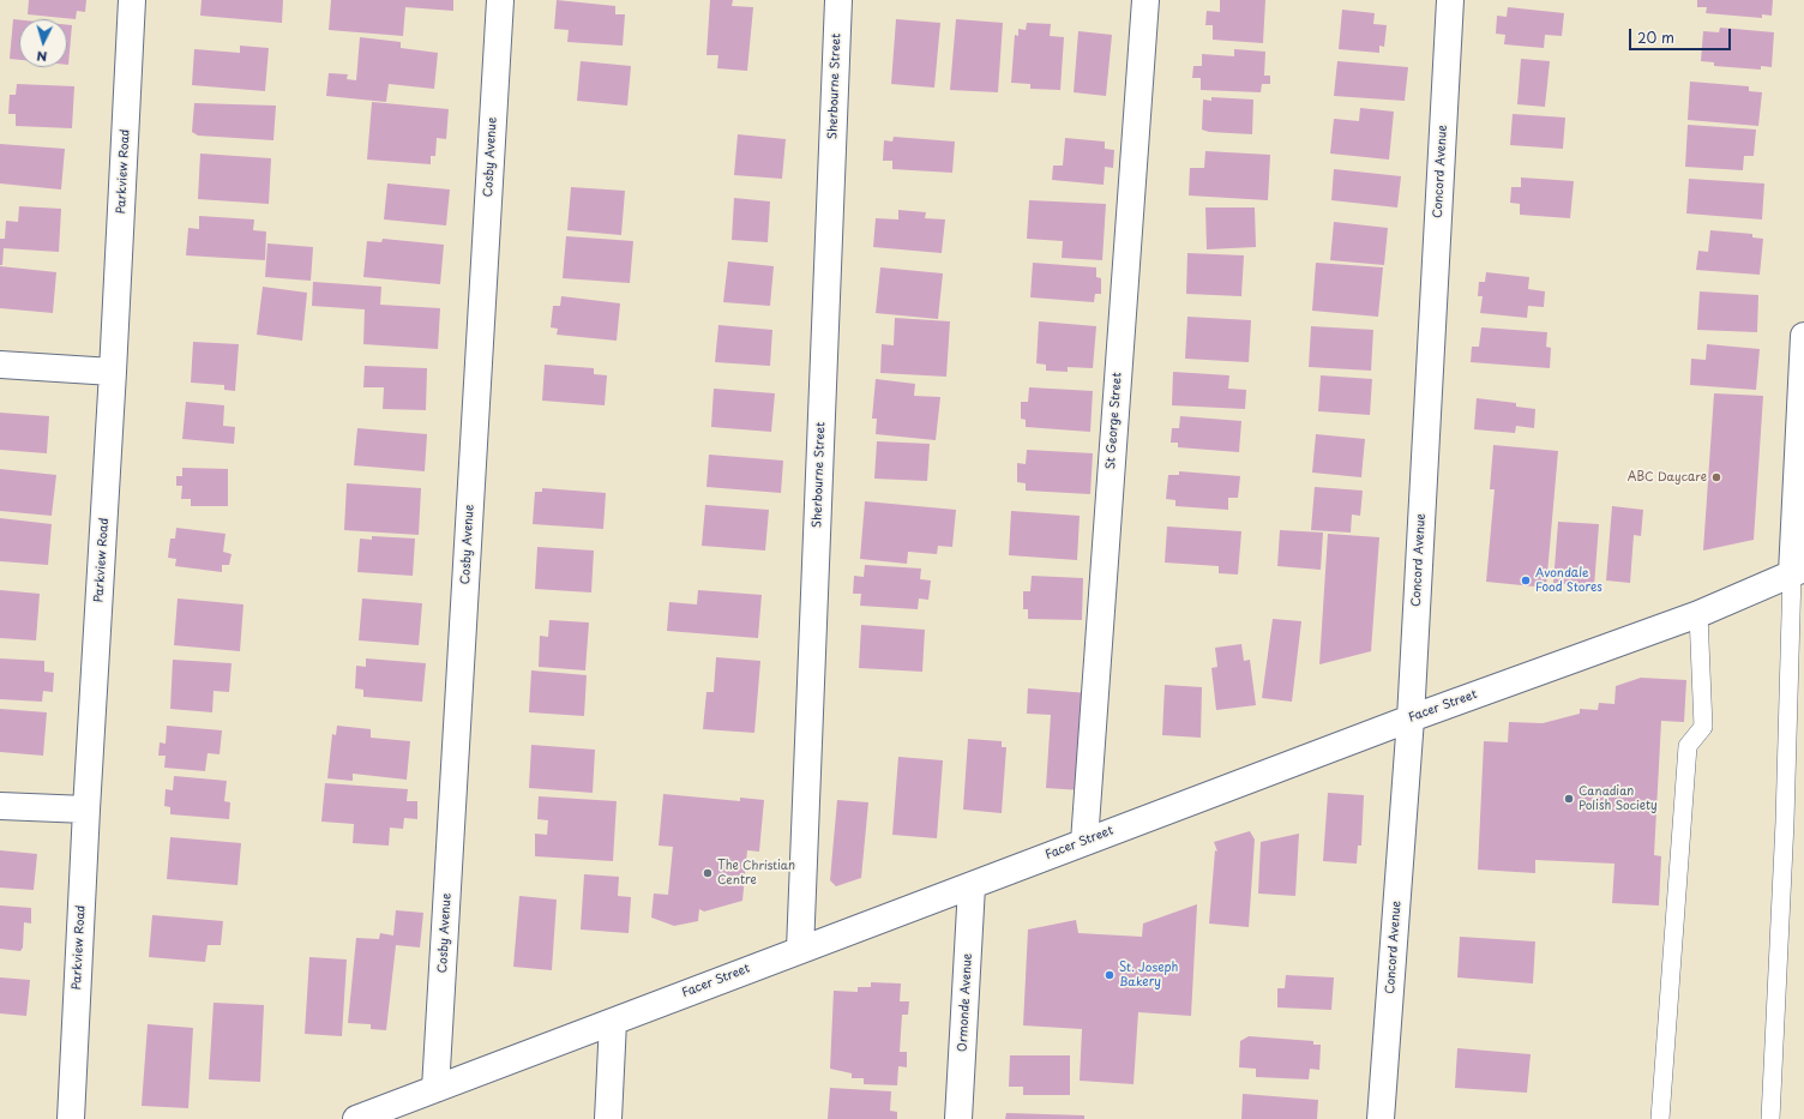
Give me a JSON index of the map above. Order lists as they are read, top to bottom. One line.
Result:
{"streets":{"street":["Sherbourne Street","Cosby Avenue","Parkview Road","Concord Avenue","St George Street","Facer Street","Ormonde Avenue"]},"crossings":[["Sherbourne Street","Facer Street"],["Cosby Avenue","Facer Street"],["Concord Avenue","Facer Street"],["St George Street","Facer Street"],["Facer Street","Ormonde Avenue"]],"places":["ABC Daycare","Avondale Food Stores","Canadian Polish Society","The Christian Centre","St. Joseph Bakery"],"scale_bar":"20 m","north":"bottom"}
